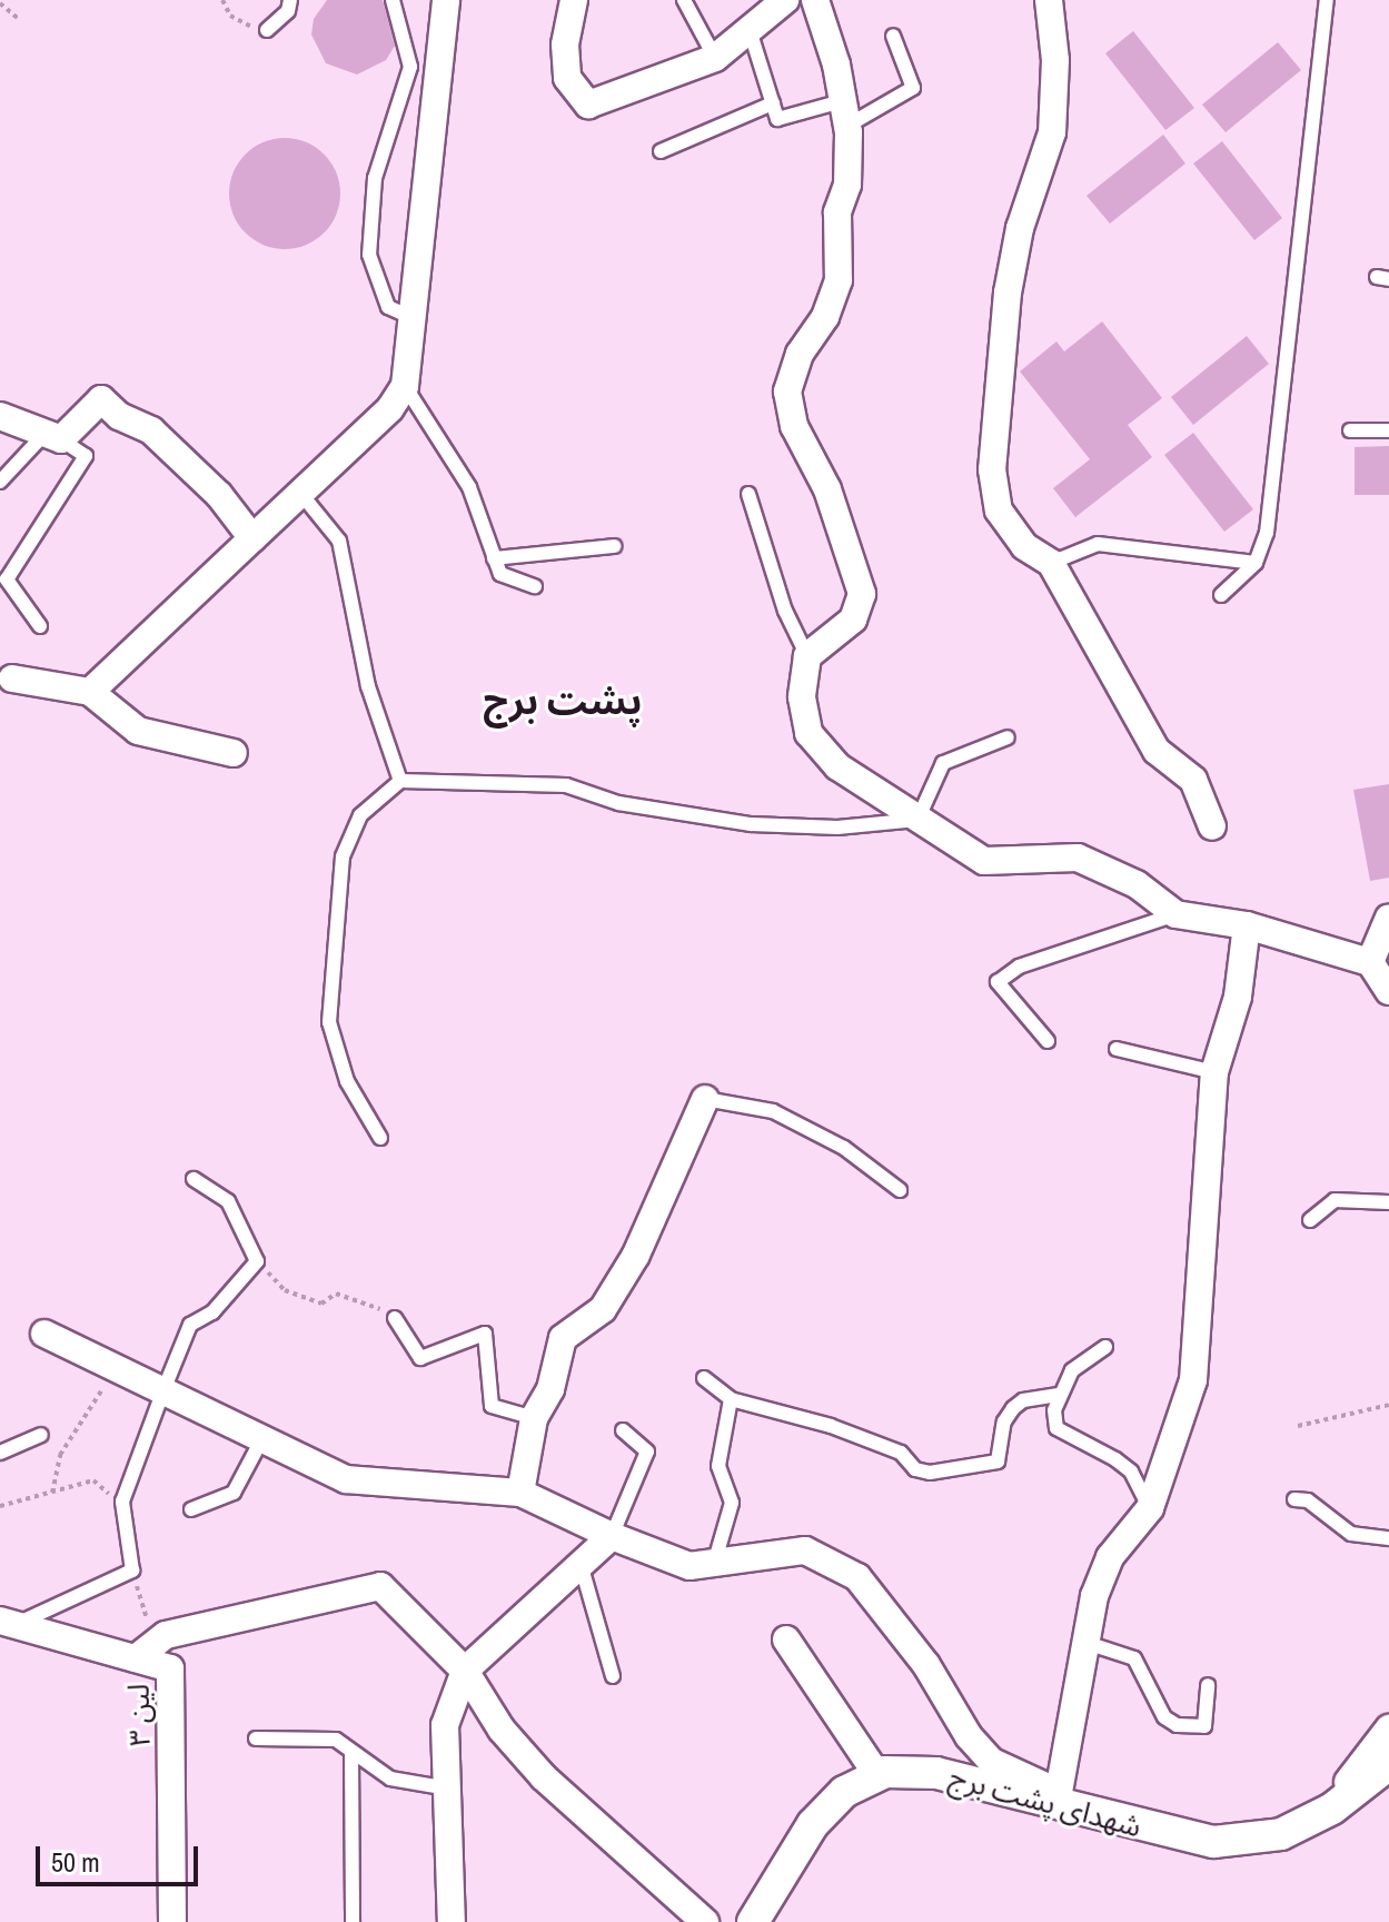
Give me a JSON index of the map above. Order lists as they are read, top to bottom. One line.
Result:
{"streets":{"street":["لین ۳","شهدای پشت برج"]},"districts":["پشت برج"],"scale_bar":"50 m"}
